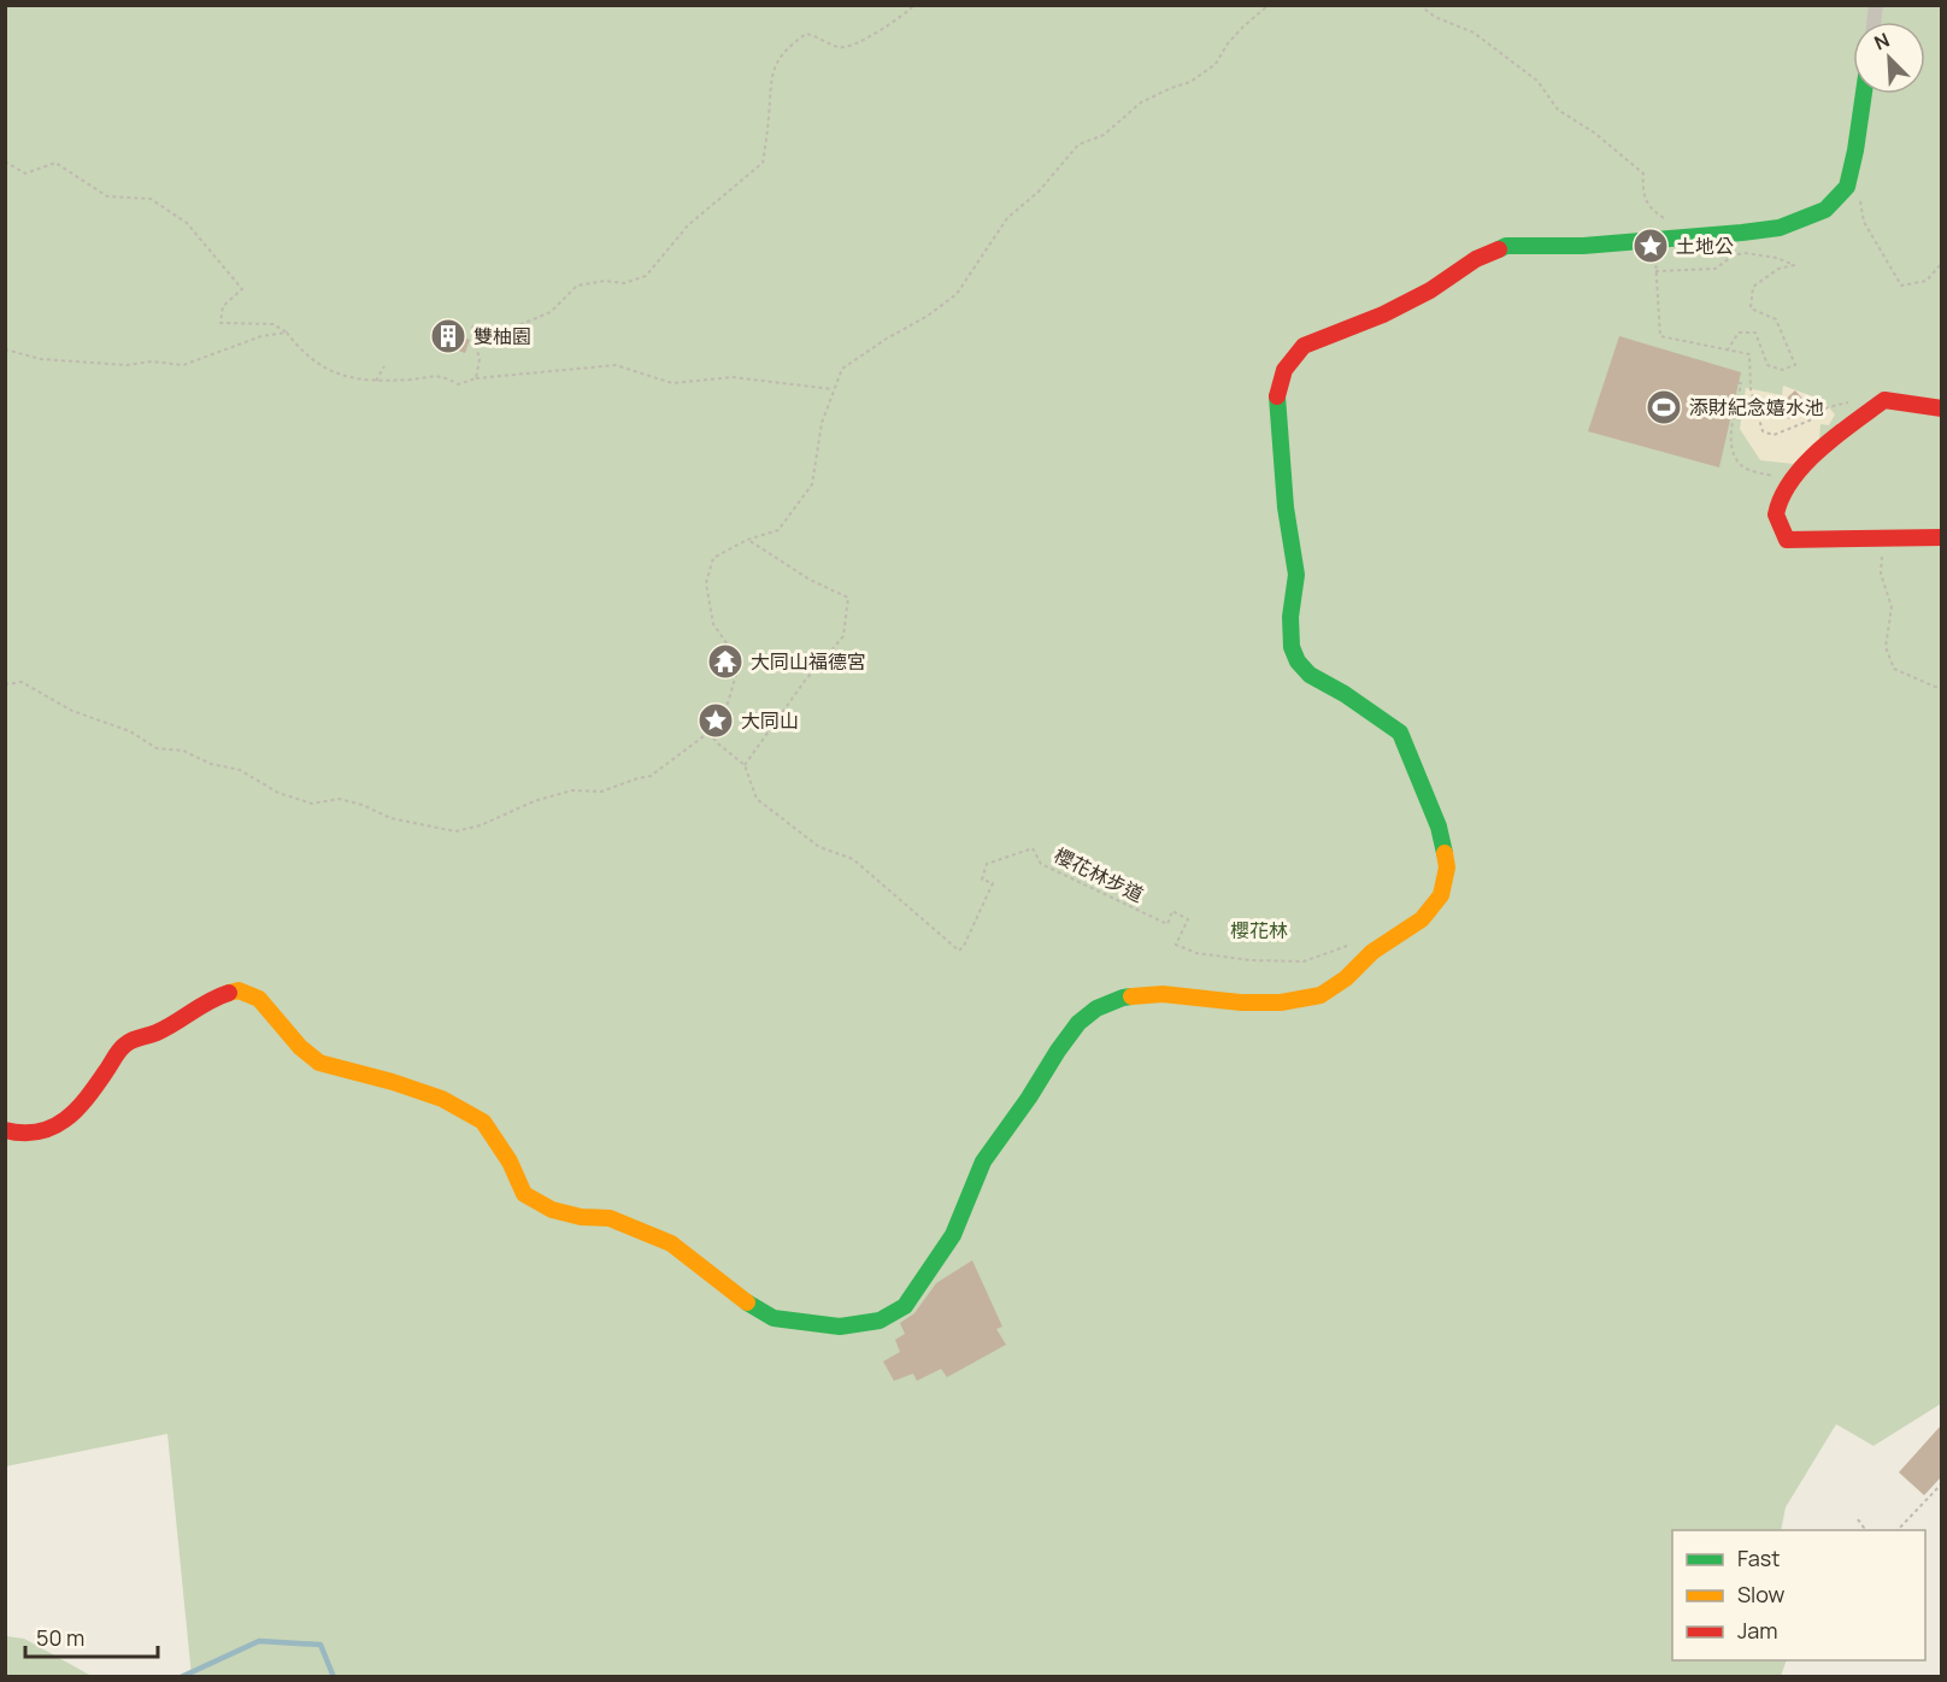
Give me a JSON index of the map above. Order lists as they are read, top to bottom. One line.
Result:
{"streets":{"path":["櫻花林步道"]},"parks":["櫻花林"],"places":{"place":["土地公","大同山"],"building":["雙柚園"],"sports":["添財紀念嬉水池"],"temple":["大同山福德宮"]},"legend":["Fast","Slow","Jam"],"scale_bar":"50 m","north":"top left"}
